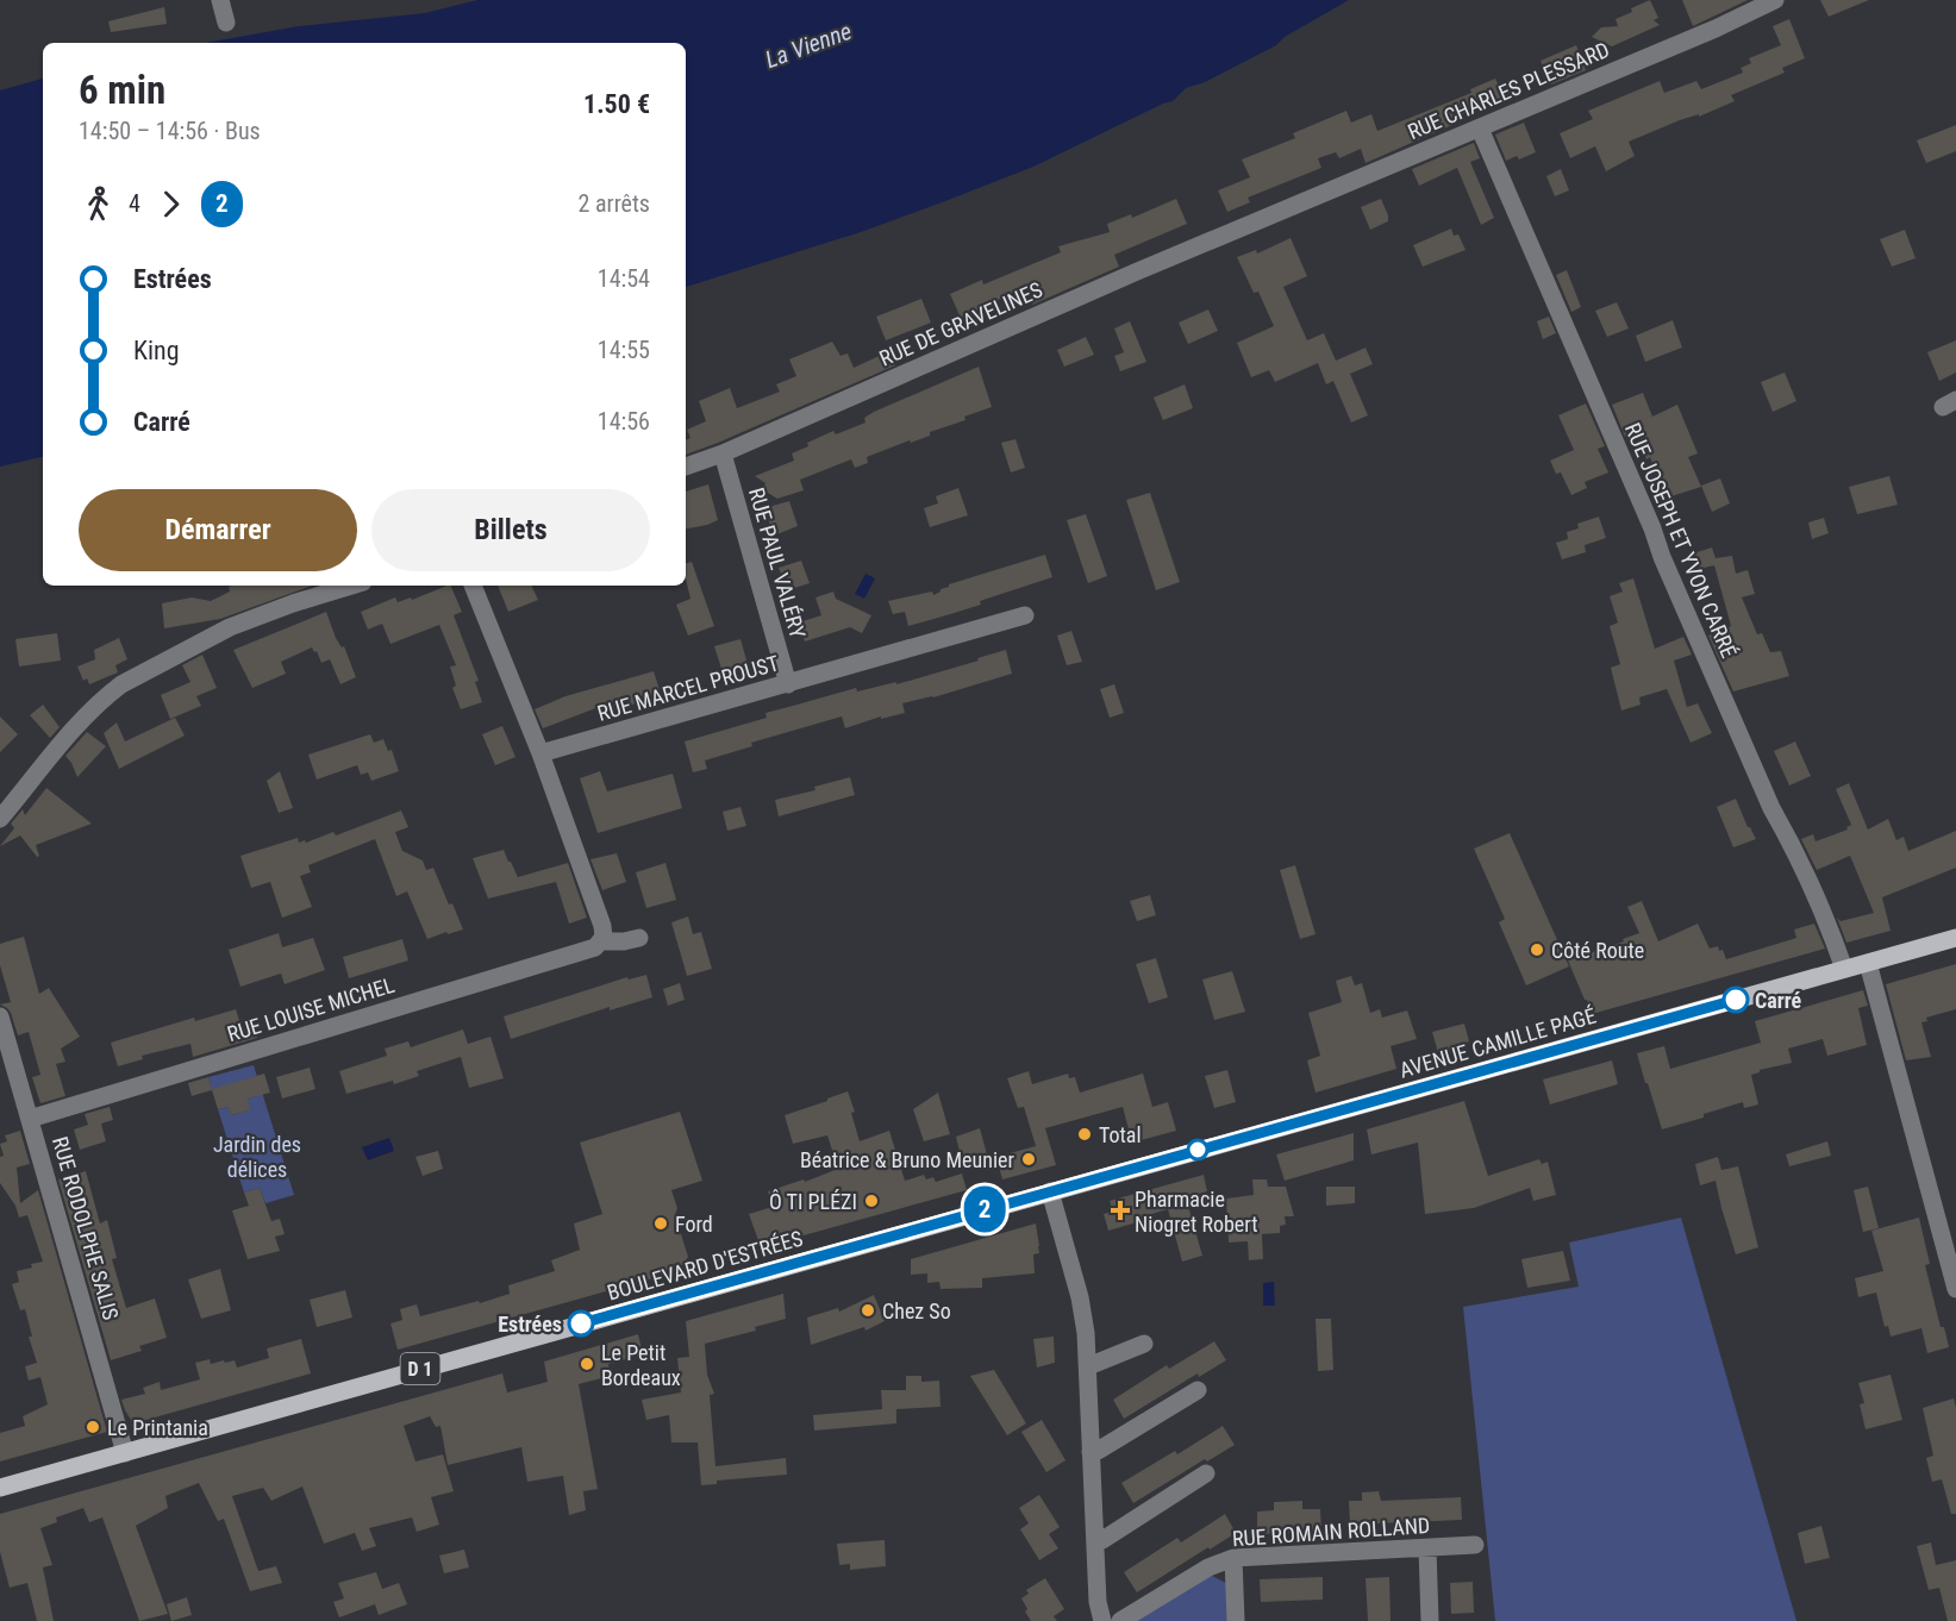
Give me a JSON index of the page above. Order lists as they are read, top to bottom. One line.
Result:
{"streets":{"main road":["AVENUE CAMILLE PAGÉ","BOULEVARD D'ESTRÉES","D 1"],"street":["RUE CHARLES PLESSARD","RUE DE GRAVELINES","RUE JOSEPH ET YVON CARRÉ","RUE PAUL VALÉRY","RUE MARCEL PROUST","RUE LOUISE MICHEL","RUE RODOLPHE SALIS","RUE ROMAIN ROLLAND"]},"crossings":[["RUE CHARLES PLESSARD","RUE DE GRAVELINES"],["RUE CHARLES PLESSARD","RUE JOSEPH ET YVON CARRÉ"],["RUE DE GRAVELINES","RUE PAUL VALÉRY"],["RUE JOSEPH ET YVON CARRÉ","AVENUE CAMILLE PAGÉ"],["RUE PAUL VALÉRY","RUE MARCEL PROUST"],["RUE LOUISE MICHEL","RUE RODOLPHE SALIS"],["AVENUE CAMILLE PAGÉ","BOULEVARD D'ESTRÉES"],["RUE RODOLPHE SALIS","BOULEVARD D'ESTRÉES"]],"water":["La Vienne"],"parks":["Jardin des délices"],"places":{"other":["Côté Route","Carré","Total","Béatrice & Bruno Meunier","Ô TI PLÉZI","Ford","Chez So","Estrées","Le Petit Bordeaux","Le Printania"],"health":["Pharmacie Niogret Robert"]},"lines":["bus line 2"],"page":{"on_map":"2","heading":["6 min","14:50 – 14:56 · Bus","1.50 €"],"legs":["4","2","2 arrêts"],"list":[{"name":"Estrées","value":"14:54"},{"name":"King","value":"14:55"},{"name":"Carré","value":"14:56"}],"buttons":["Démarrer","Billets"]}}
